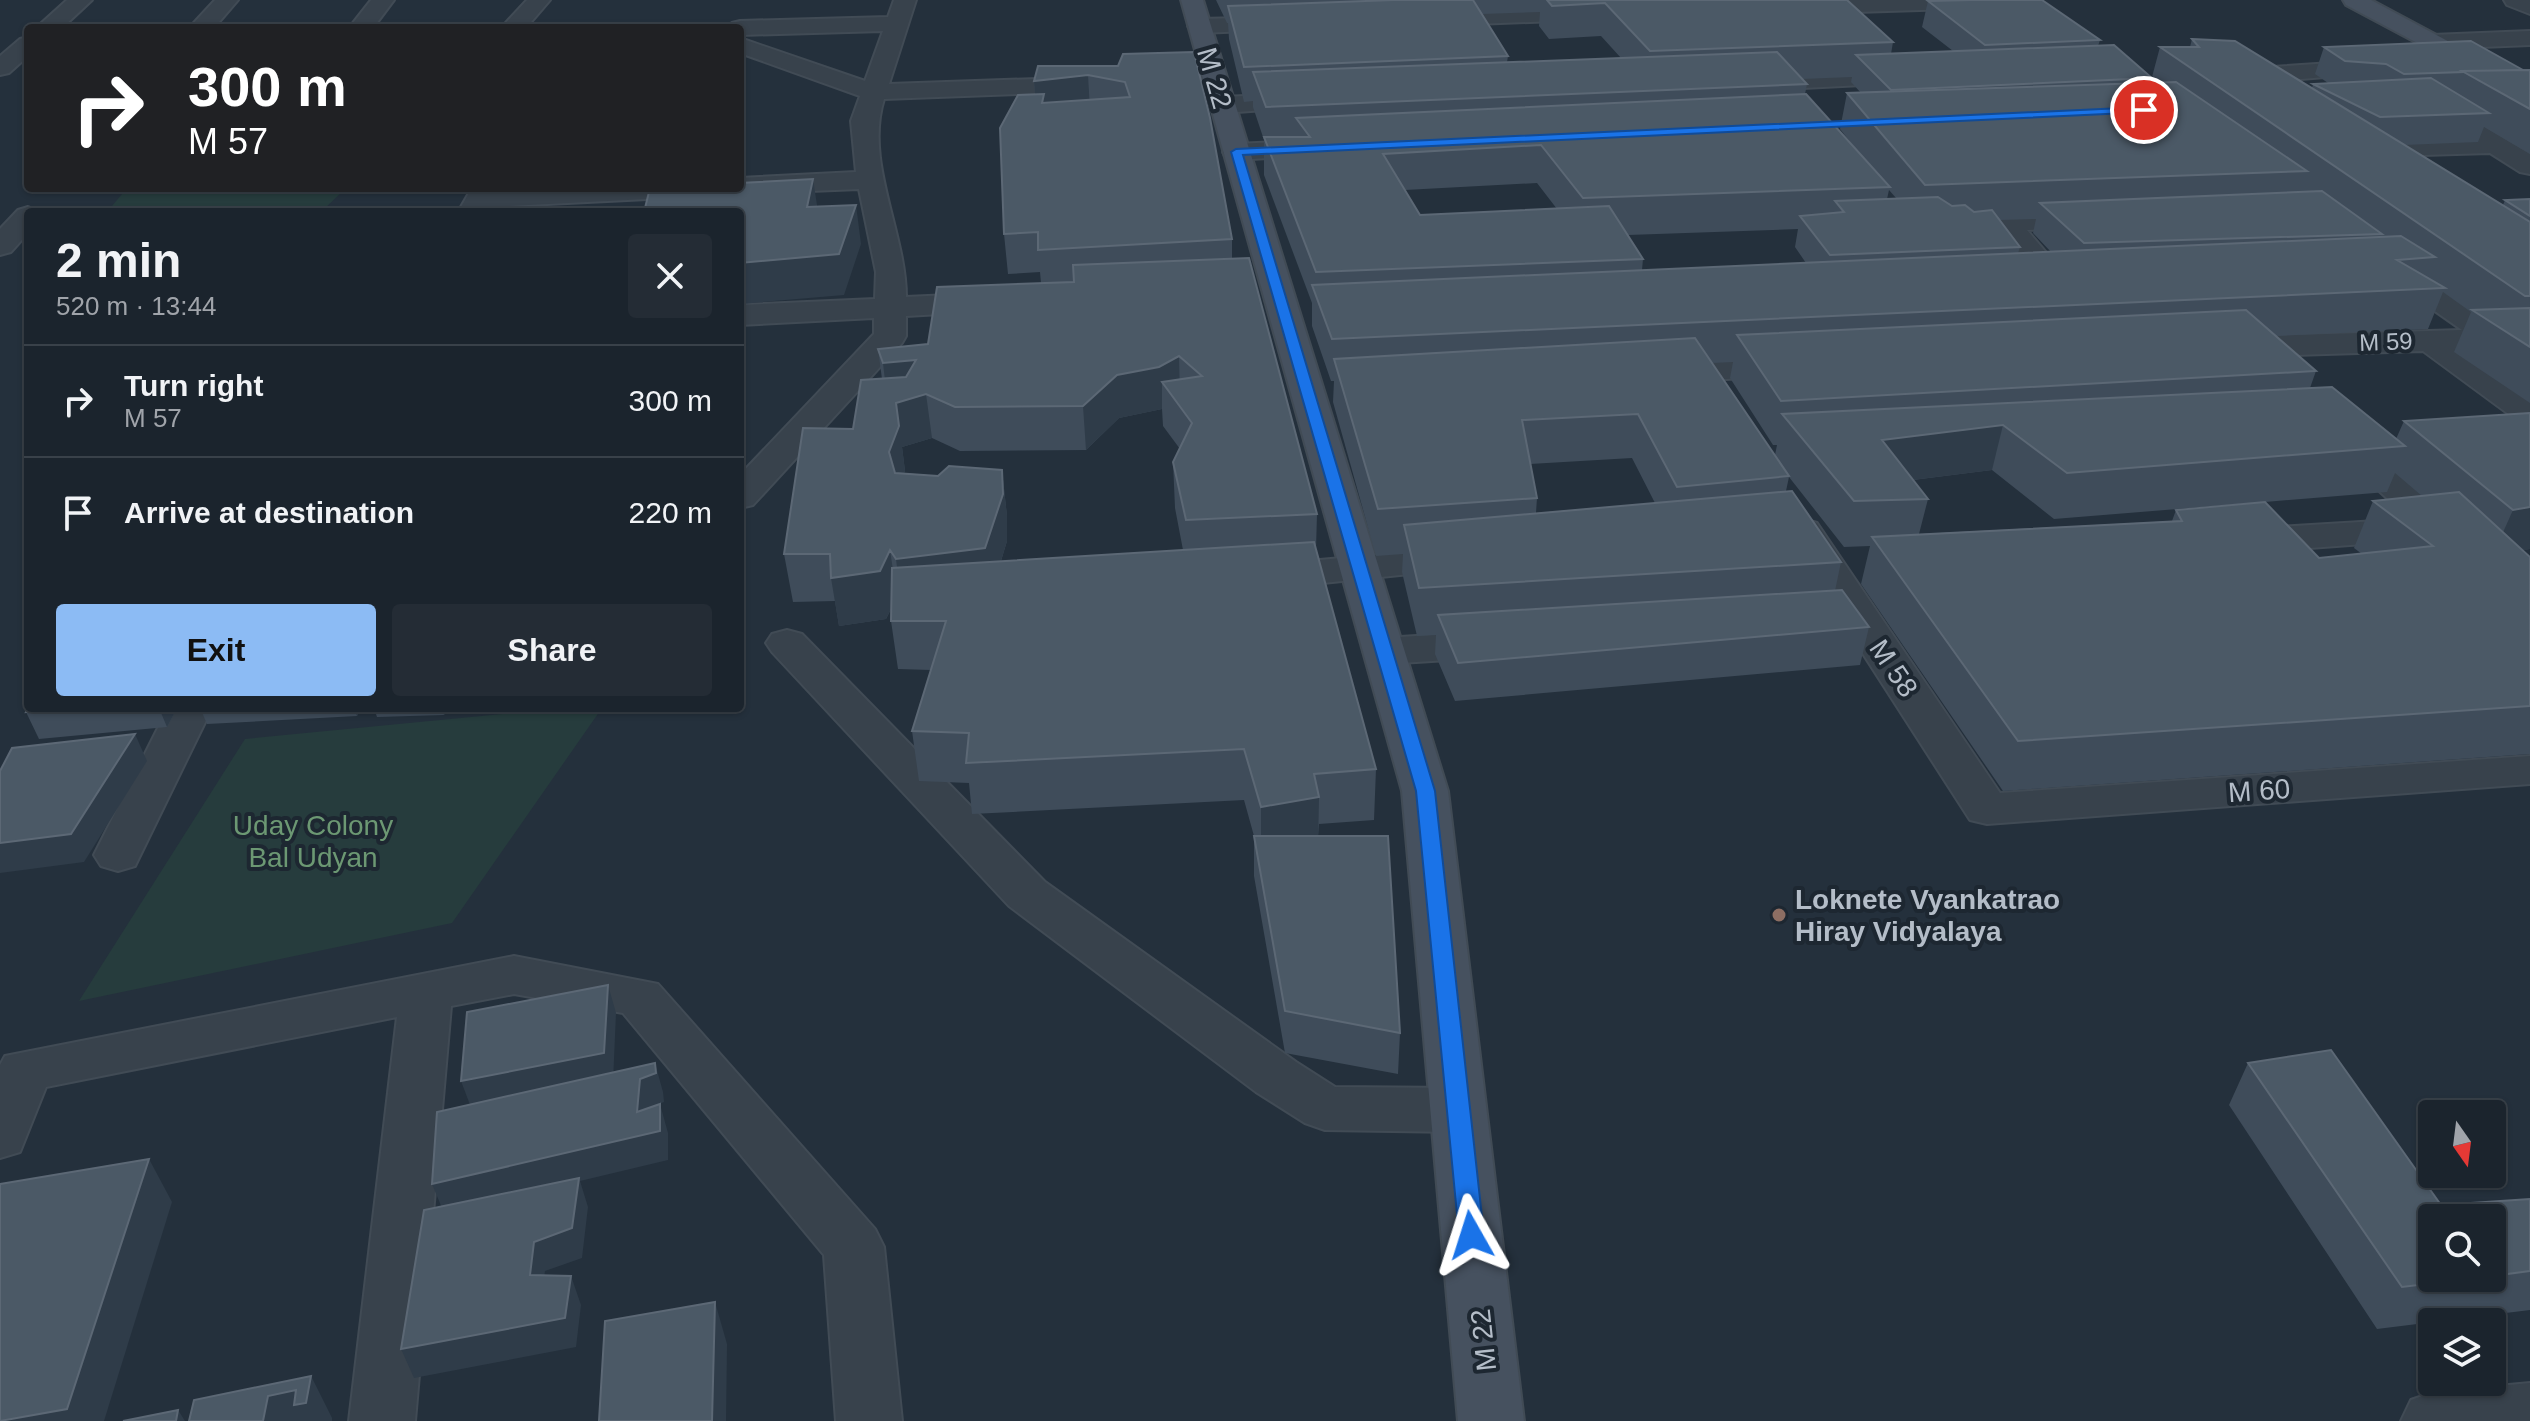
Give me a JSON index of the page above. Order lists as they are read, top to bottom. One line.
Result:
{"streets":{"street":["M 22","M 59","M 58","M 60"]},"crossings":[["M 58","M 60"]],"parks":["Uday Colony Bal Udyan"],"places":["Loknete Vyankatrao Hiray Vidyalaya"],"north":"bottom","page":{"turn":["300 m","M 57"],"heading":["2 min","520 m · 13:44"],"list":[{"name":"Turn right","note":"M 57","value":"300 m"},{"name":"Arrive at destination","value":"220 m"}],"buttons":["Exit","Share"]}}
